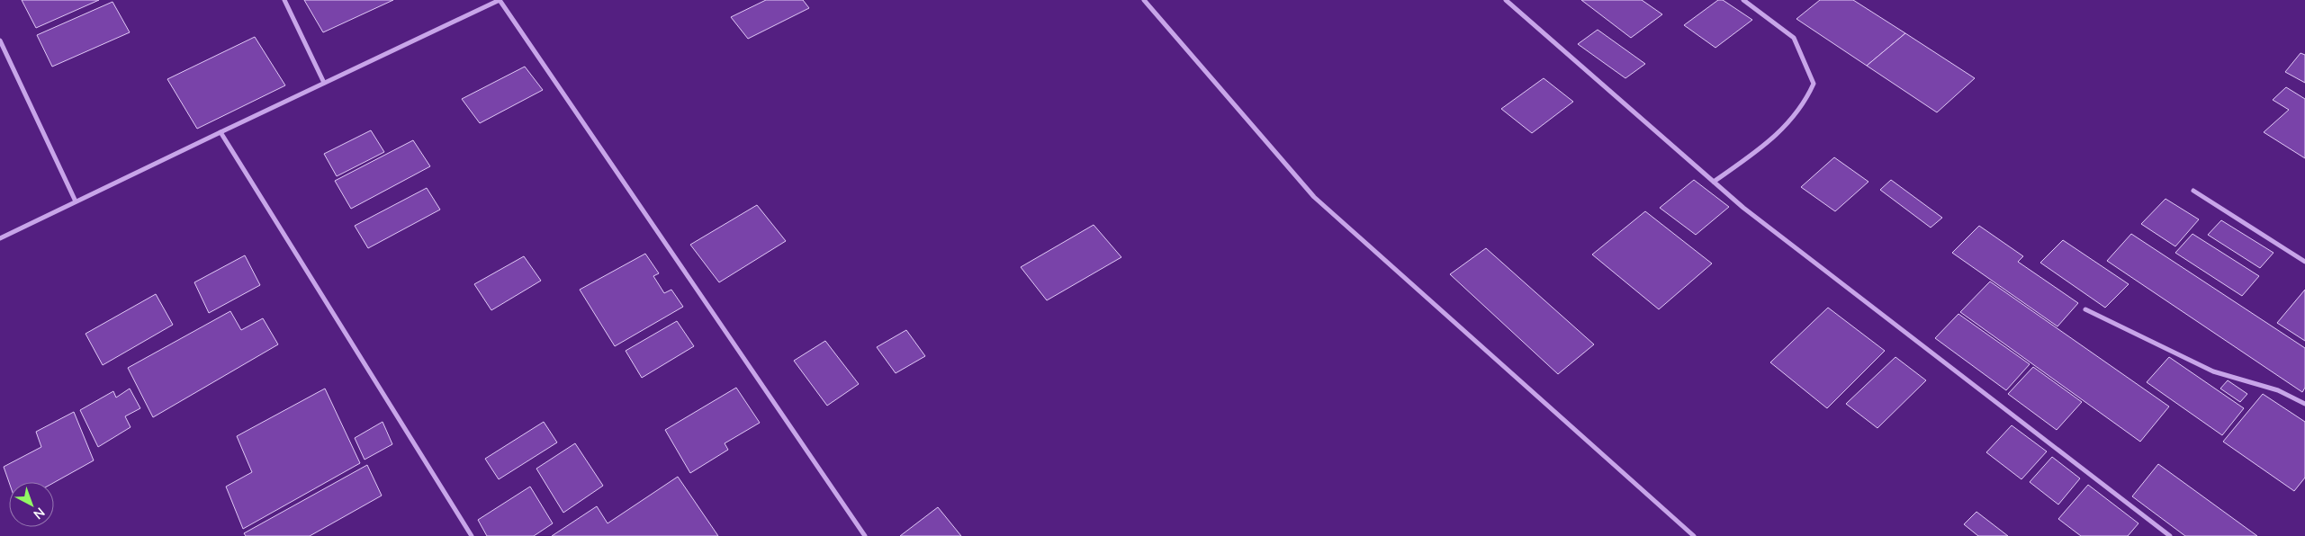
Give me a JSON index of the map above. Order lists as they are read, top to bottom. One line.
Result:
{"north":"bottom right"}
